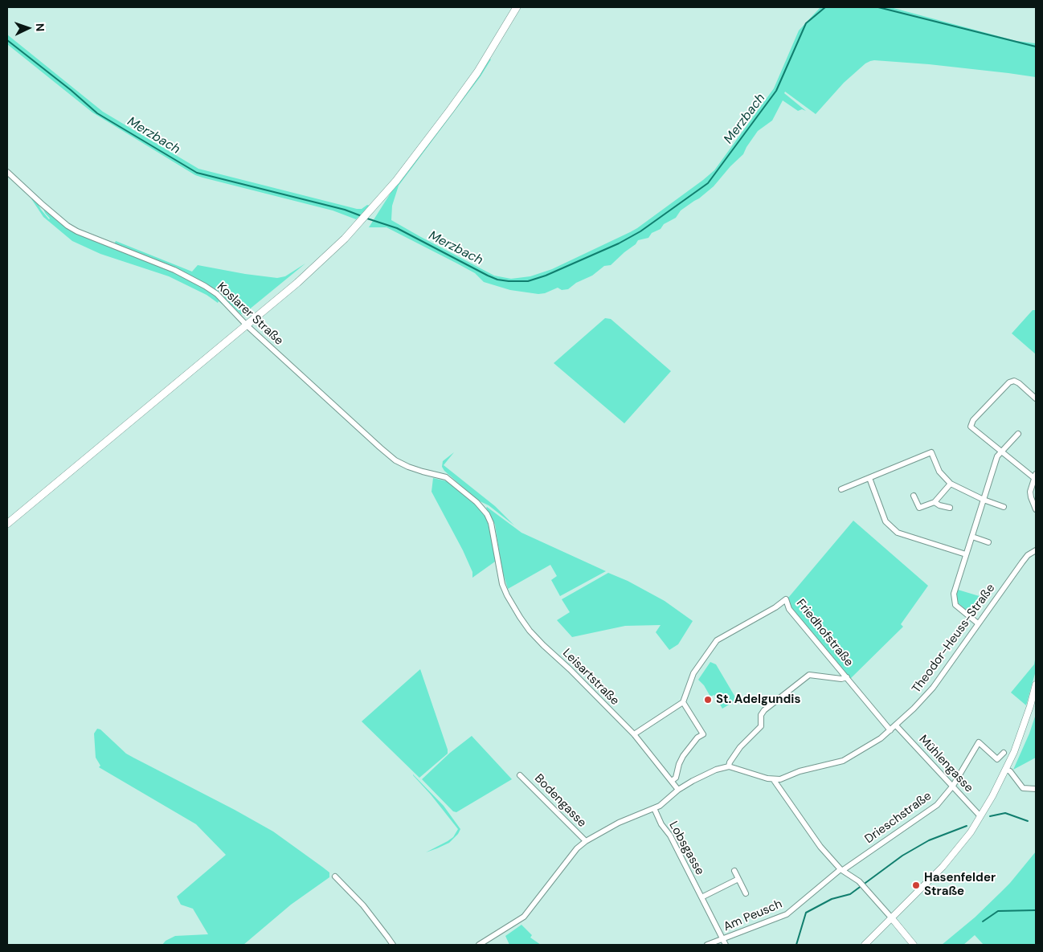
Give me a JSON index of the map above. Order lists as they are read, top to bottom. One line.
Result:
{"streets":{"street":["Koslarer Straße","Friedhofstraße","Theodor-Heuss-Straße","Leisartstraße","Mühlengasse","Bodengasse","Drieschstraße","Lobsgasse","Am Peusch"]},"crossings":[["Koslarer Straße","Leisartstraße"],["Friedhofstraße","Theodor-Heuss-Straße"],["Theodor-Heuss-Straße","Mühlengasse"],["Mühlengasse","Drieschstraße"],["Drieschstraße","Am Peusch"],["Lobsgasse","Am Peusch"]],"water":["Merzbach"],"places":["St. Adelgundis","Hasenfelder Straße"],"north":"right"}
